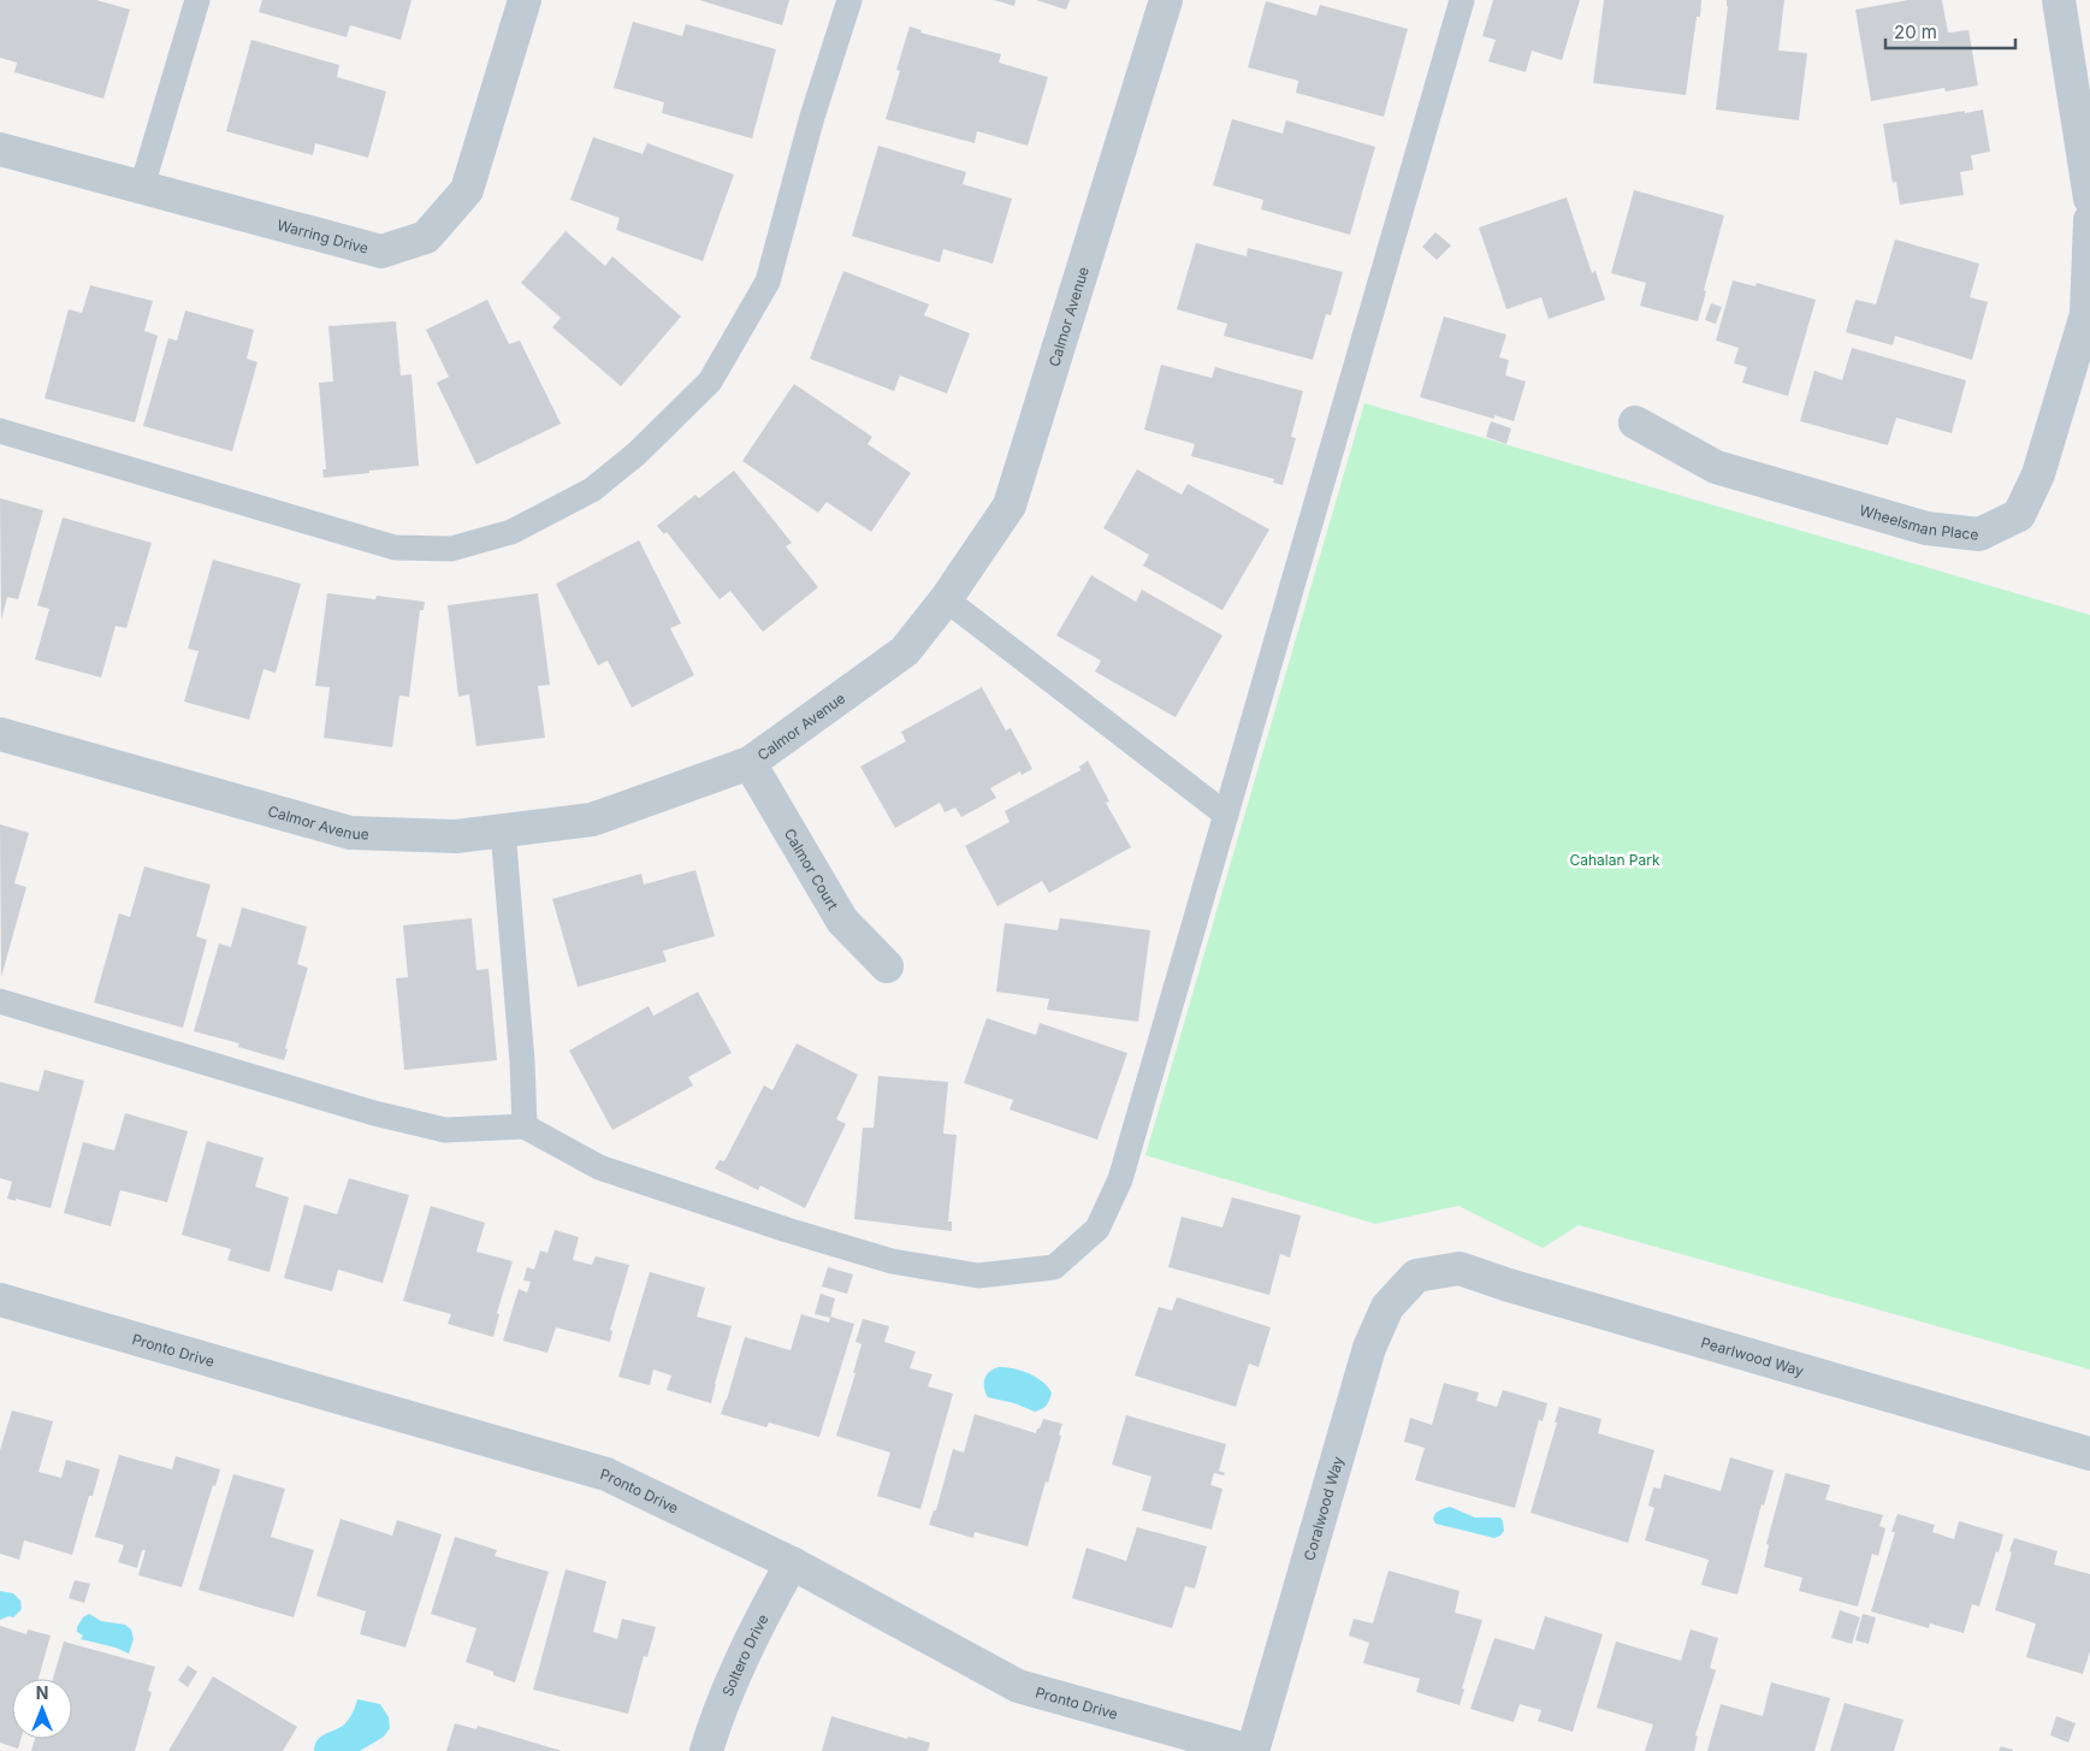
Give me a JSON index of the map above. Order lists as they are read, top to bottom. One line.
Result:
{"streets":{"street":["Warring Drive","Calmor Avenue","Wheelsman Place","Calmor Court","Pronto Drive","Pearlwood Way","Coralwood Way","Soltero Drive"]},"crossings":[["Calmor Avenue","Calmor Court"],["Pronto Drive","Coralwood Way"],["Pronto Drive","Soltero Drive"],["Pearlwood Way","Coralwood Way"]],"parks":["Cahalan Park"],"scale_bar":"20 m","north":"top"}
